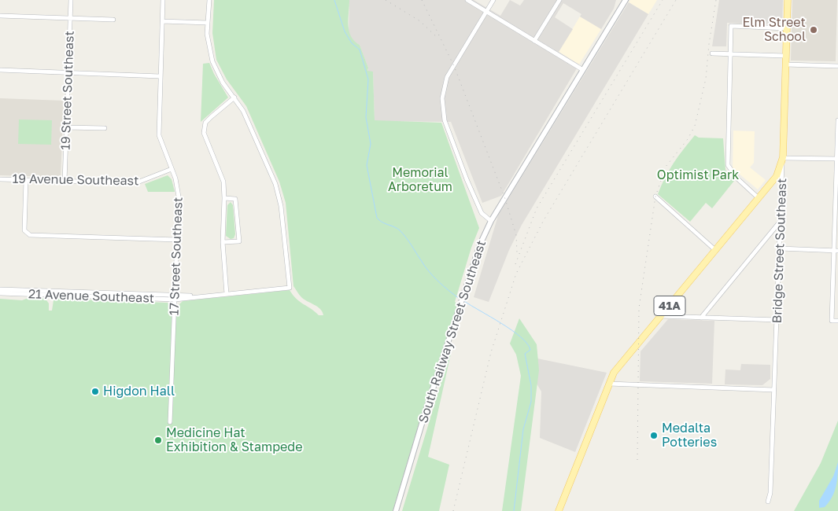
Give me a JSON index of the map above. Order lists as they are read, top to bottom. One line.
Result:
{"streets":{"main road":["Bridge Street Southeast","41A"],"street":["19 Street Southeast","19 Avenue Southeast","17 Street Southeast","21 Avenue Southeast","South Railway Street Southeast"]},"crossings":[["19 Street Southeast","19 Avenue Southeast"],["19 Avenue Southeast","17 Street Southeast"],["Bridge Street Southeast","41A"],["17 Street Southeast","21 Avenue Southeast"]],"parks":["Memorial Arboretum","Optimist Park"],"places":["Elm Street School","Higdon Hall","Medalta Potteries","Medicine Hat Exhibition & Stampede"]}
